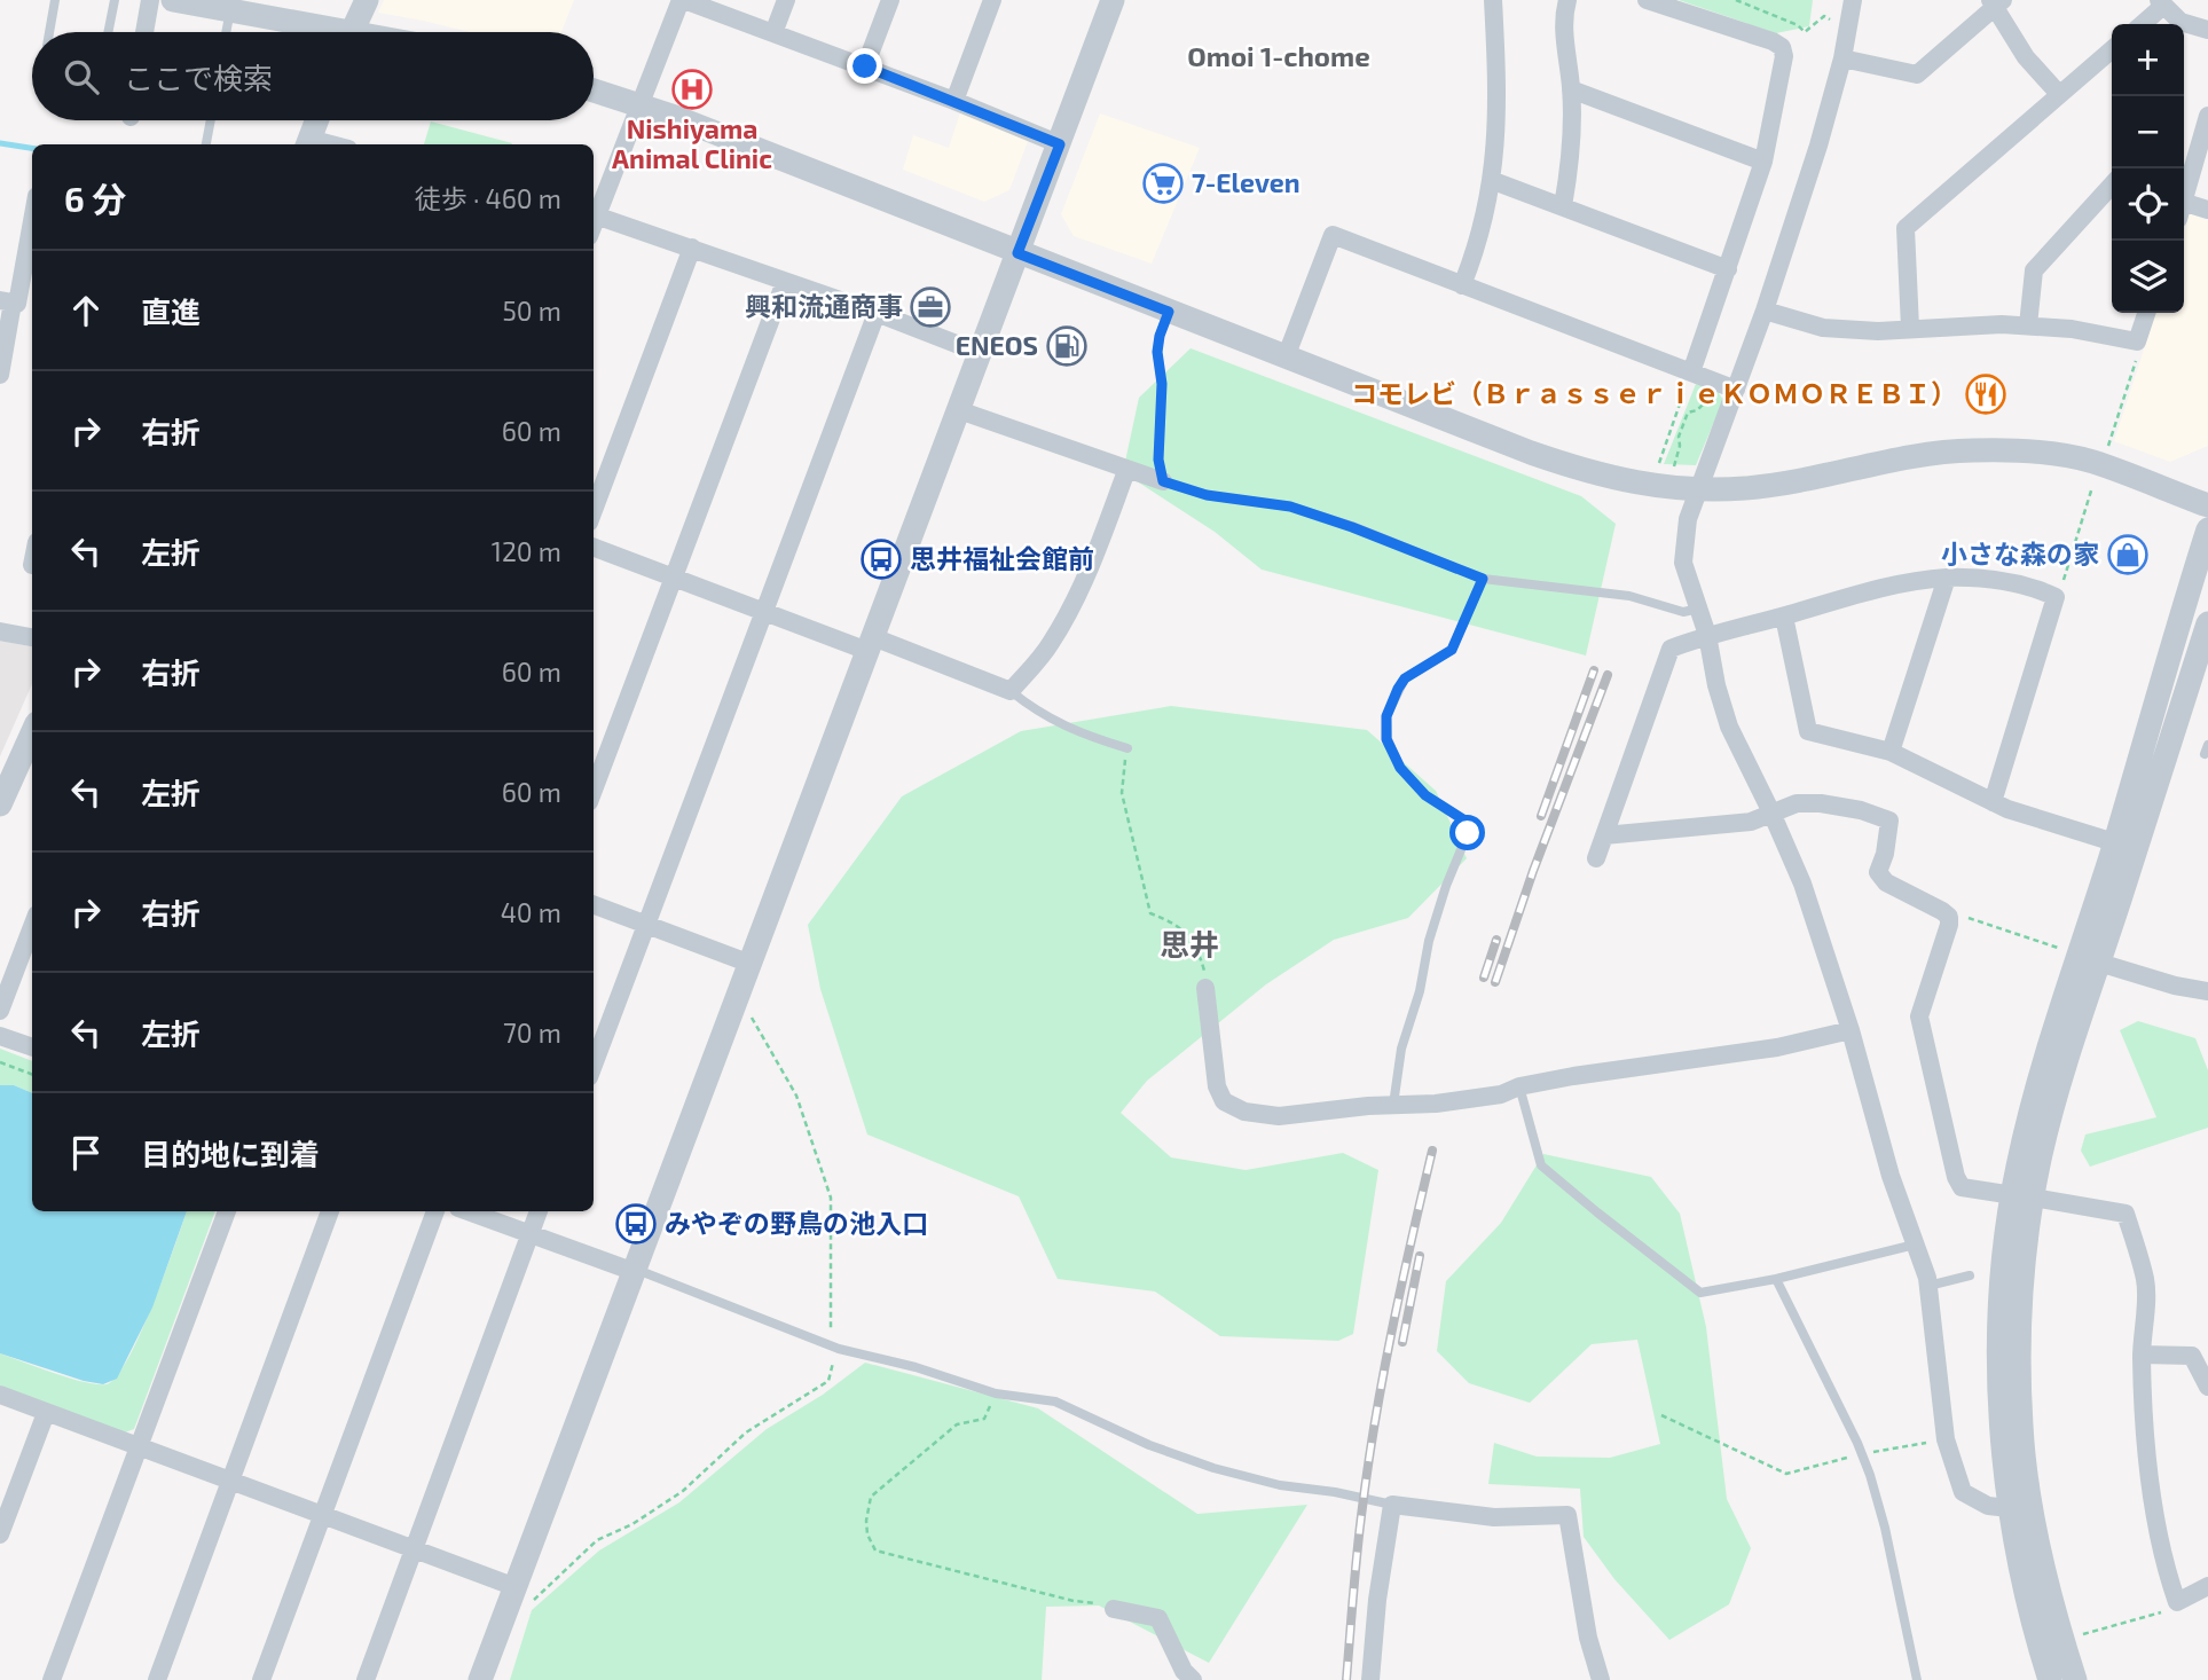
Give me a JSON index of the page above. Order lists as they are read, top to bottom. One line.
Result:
{"districts":["Omoi 1-chome","思井"],"places":{"hospital":["Nishiyama Animal Clinic"],"supermarket":["7-Eleven"],"office":["興和流通商事"],"fuel station":["ENEOS"],"restaurant":["コモレビ（ＢｒａｓｓｅｒｉｅＫＯＭＯＲＥＢＩ）"],"shop":["小さな森の家"],"bus stop":["思井福祉会館前","みやぞの野鳥の池入口"]},"page":{"map_buttons":["+","−"],"search":"ここで検索","heading":["6 分","徒歩 · 460 m"],"list":[["直進","50 m"],["右折","60 m"],["左折","120 m"],["右折","60 m"],["左折","60 m"],["右折","40 m"],["左折","70 m"],"目的地に到着"]}}
